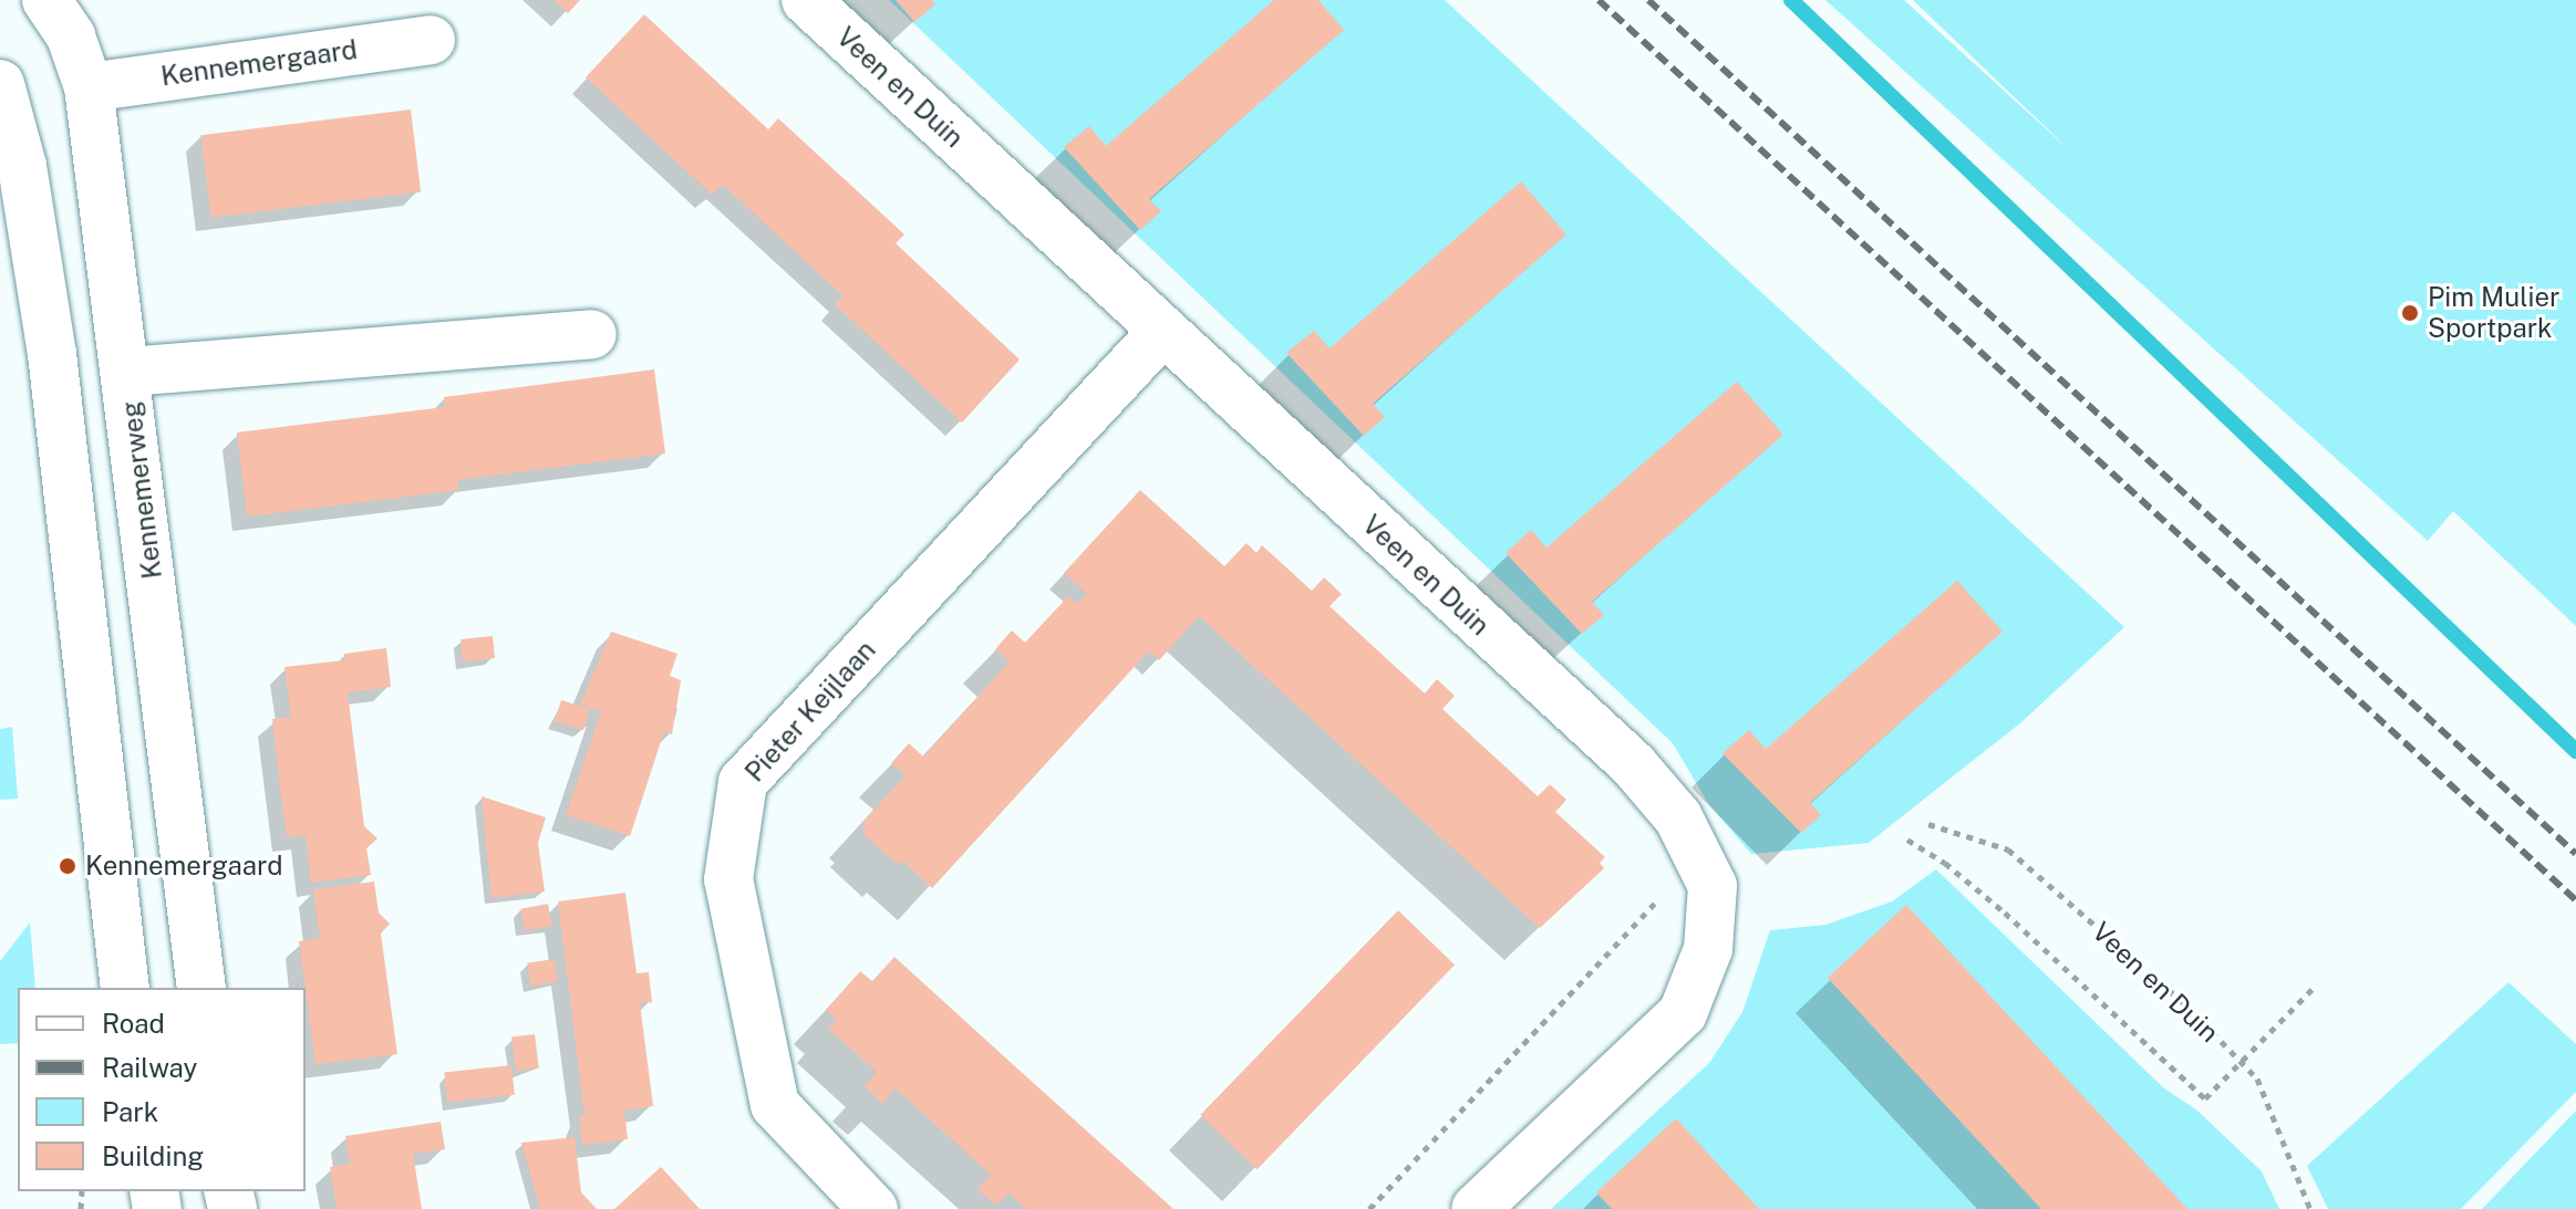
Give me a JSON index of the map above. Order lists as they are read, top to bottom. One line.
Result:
{"streets":{"street":["Kennemergaard","Veen en Duin","Kennemerweg","Pieter Keijlaan"]},"crossings":[["Kennemergaard","Kennemerweg"],["Veen en Duin","Pieter Keijlaan"]],"places":["Pim Mulier Sportpark","Kennemergaard"],"legend":["Road","Railway","Park","Building"]}
